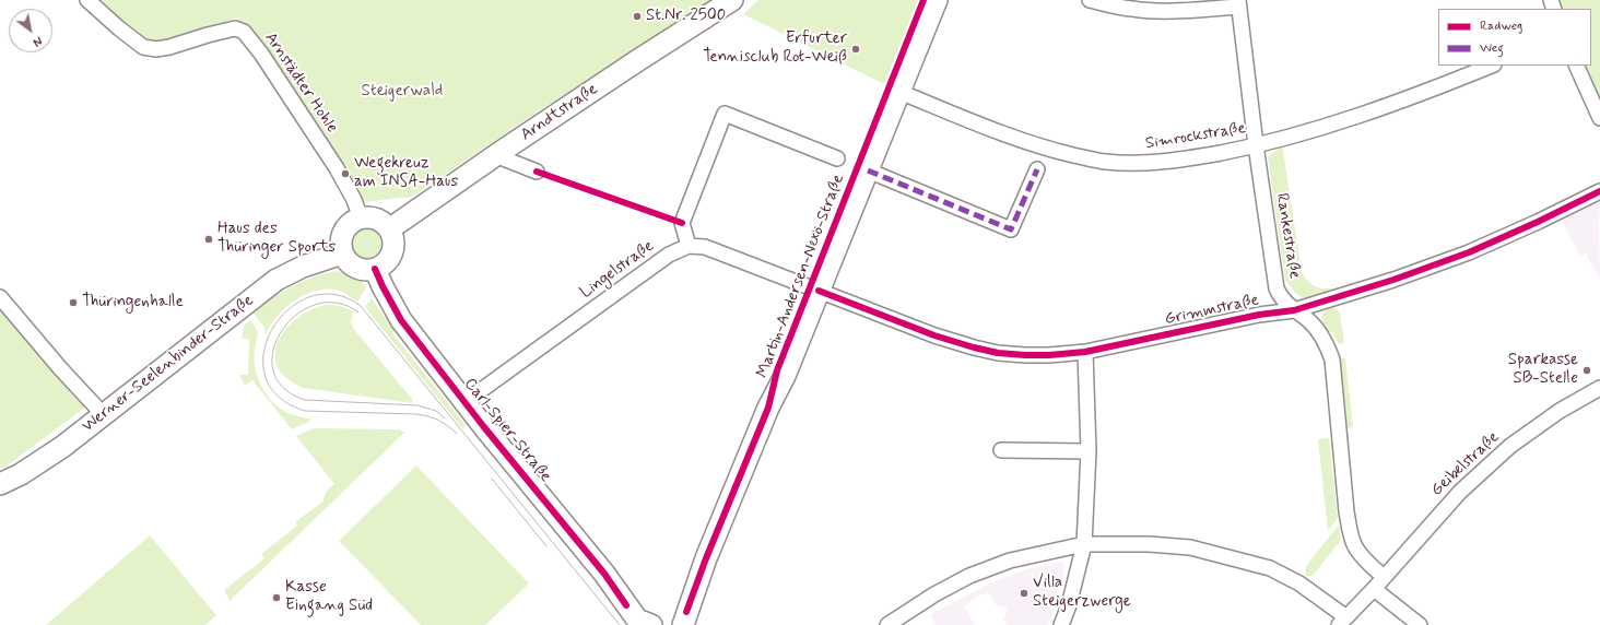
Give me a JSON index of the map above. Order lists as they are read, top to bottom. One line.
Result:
{"streets":{"street":["Arnstädter Hohle","Arndtstraße","Simrockstraße","Rankestraße","Lingelstraße","Martin-Andersen-Nexö-Straße","Grimmstraße","Werner-Seelenbinder-Straße","Carl-Spier-Straße","Geibelstraße"]},"crossings":[["Arnstädter Hohle","Arndtstraße"],["Arnstädter Hohle","Werner-Seelenbinder-Straße"],["Arnstädter Hohle","Carl-Spier-Straße"],["Arndtstraße","Werner-Seelenbinder-Straße"],["Arndtstraße","Carl-Spier-Straße"],["Simrockstraße","Rankestraße"],["Simrockstraße","Martin-Andersen-Nexö-Straße"],["Rankestraße","Grimmstraße"],["Rankestraße","Geibelstraße"],["Lingelstraße","Carl-Spier-Straße"],["Martin-Andersen-Nexö-Straße","Grimmstraße"],["Werner-Seelenbinder-Straße","Carl-Spier-Straße"]],"parks":["Steigerwald"],"places":["St.Nr. 2500","Erfurter Tennisclub Rot-Weiß","Wegekreuz am INSA-Haus","Haus des Thüringer Sports","Thüringenhalle","Sparkasse SB-Stelle","Villa Steigerzwerge","Kasse Eingang Süd"],"legend":["Radweg","Weg"],"north":"bottom right"}
